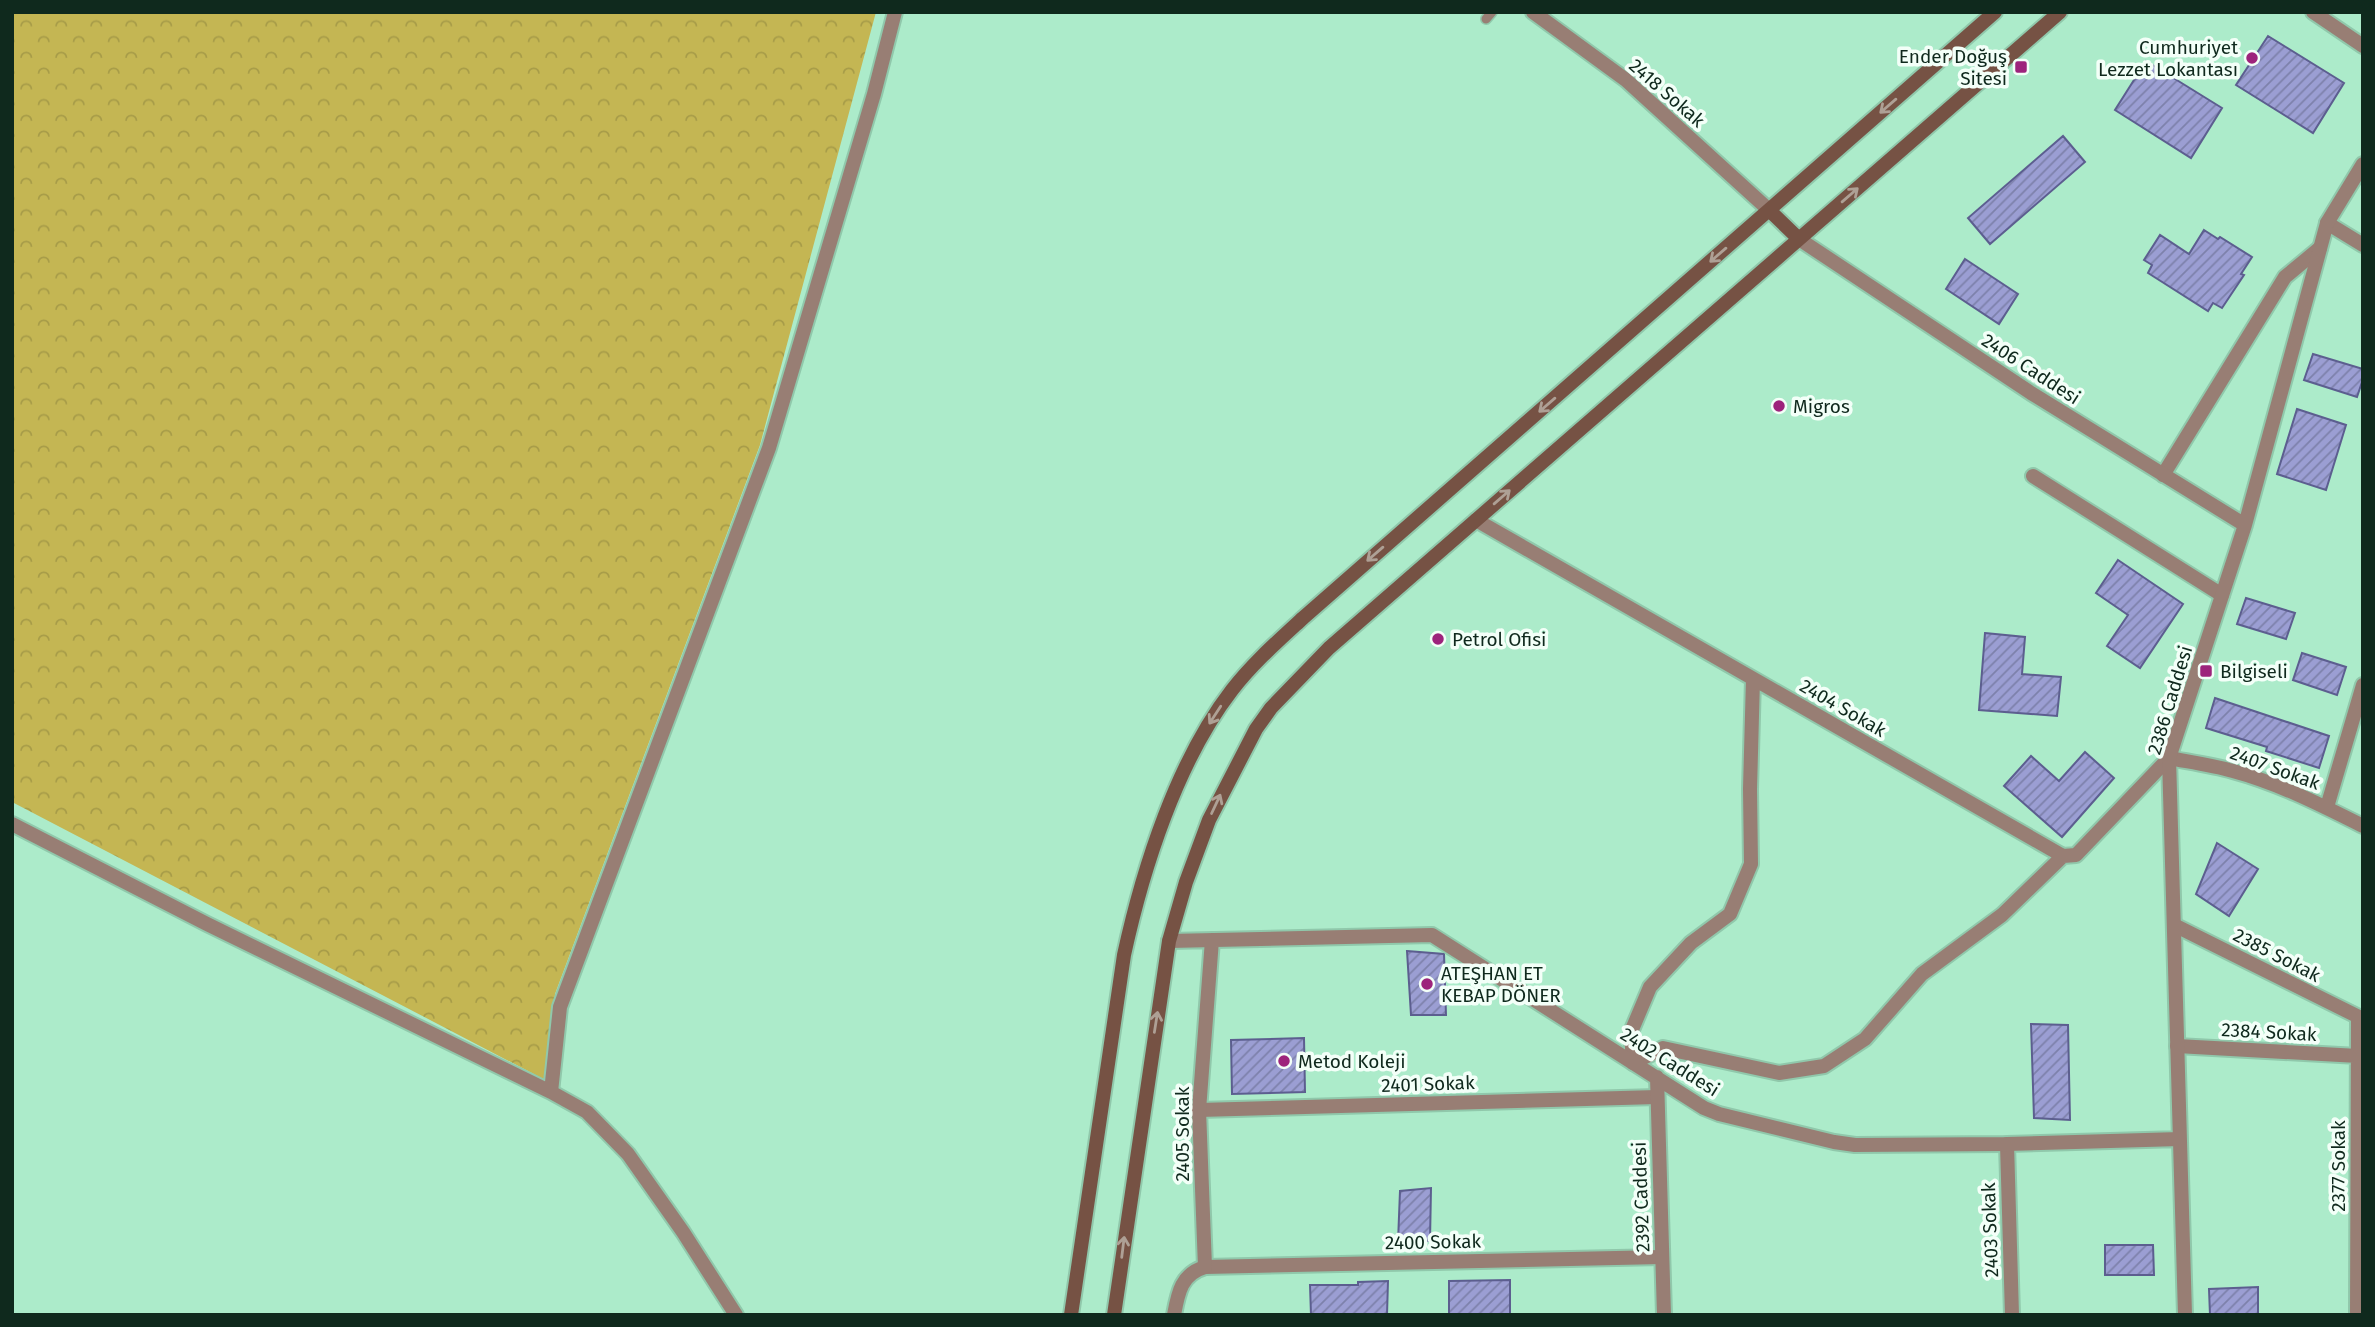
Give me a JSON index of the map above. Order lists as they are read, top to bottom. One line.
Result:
{"streets":{"street":["2418 Sokak","2406 Caddesi","2386 Caddesi","2404 Sokak","2407 Sokak","2385 Sokak","2384 Sokak","2402 Caddesi","2401 Sokak","2405 Sokak","2377 Sokak","2392 Caddesi","2403 Sokak","2400 Sokak"]},"crossings":[["2406 Caddesi","2386 Caddesi"],["2386 Caddesi","2407 Sokak"],["2386 Caddesi","2385 Sokak"],["2386 Caddesi","2384 Sokak"],["2386 Caddesi","2402 Caddesi"],["2385 Sokak","2377 Sokak"],["2384 Sokak","2377 Sokak"],["2402 Caddesi","2405 Sokak"],["2402 Caddesi","2392 Caddesi"],["2402 Caddesi","2403 Sokak"],["2401 Sokak","2405 Sokak"],["2401 Sokak","2392 Caddesi"],["2405 Sokak","2400 Sokak"],["2392 Caddesi","2400 Sokak"]],"places":{"other":["Cumhuriyet Lezzet Lokantası","Migros","Petrol Ofisi","ATEŞHAN ET KEBAP DÖNER","Metod Koleji"],"transit":["Ender Doğuş Sitesi","Bilgiseli"]}}
